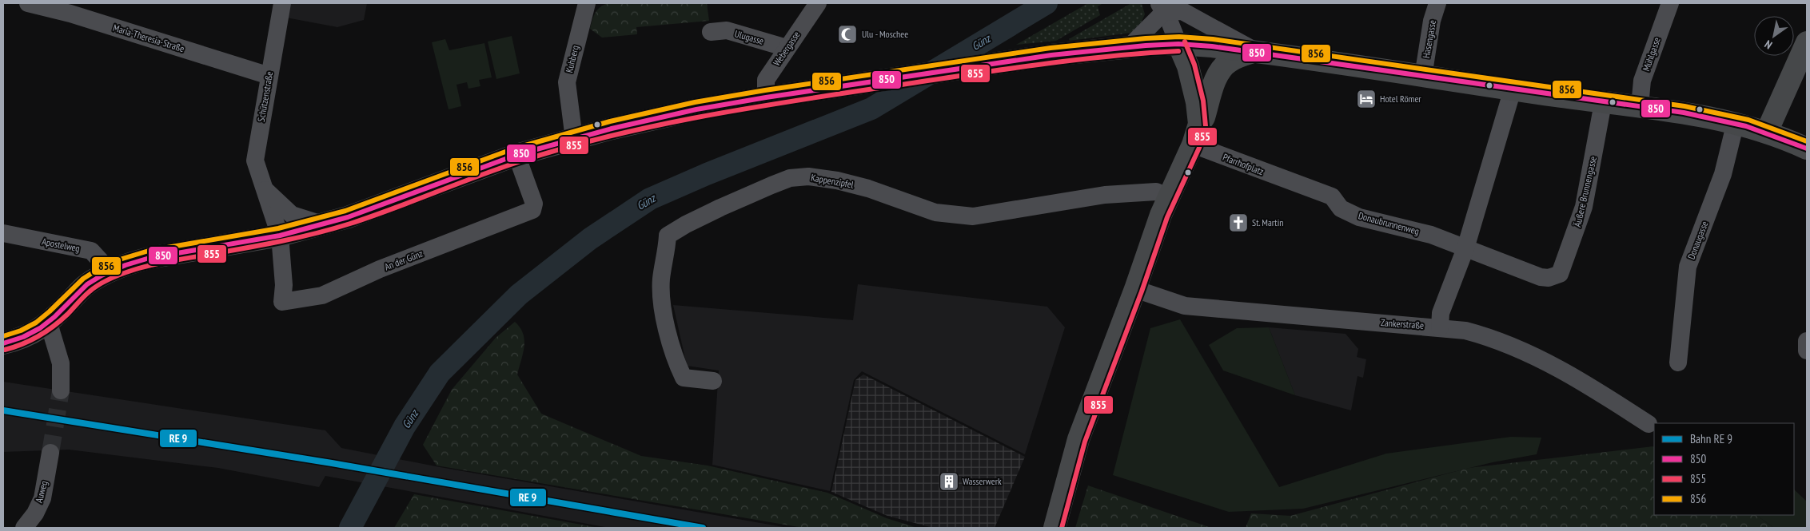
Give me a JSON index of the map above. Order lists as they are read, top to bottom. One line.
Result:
{"streets":{"street":["Ulugasse","Maria-Theresia-Straße","Hasengasse","Webergasse","Mühlgasse","Kuhberg","Schützenstraße","Pfarrhofplatz","Kappenzipfel","Äußere Brunnengasse","Donaubrunnenweg","Donaugasse","Apostelweg","An der Günz","Zankerstraße","Auweg"]},"crossings":[["Ulugasse","Webergasse"],["Maria-Theresia-Straße","Schützenstraße"],["Schützenstraße","An der Günz"],["Pfarrhofplatz","Donaubrunnenweg"],["Äußere Brunnengasse","Donaubrunnenweg"]],"water":["Günz"],"places":{"mosque":["Ulu - Moschee"],"hotel":["Hotel Römer"],"church":["St. Martin"],"building":["Wasserwerk"]},"lines":["transit line 856","transit line 855","transit line 850"],"legend":["Bahn RE 9","850","855","856"],"north":"bottom left"}
